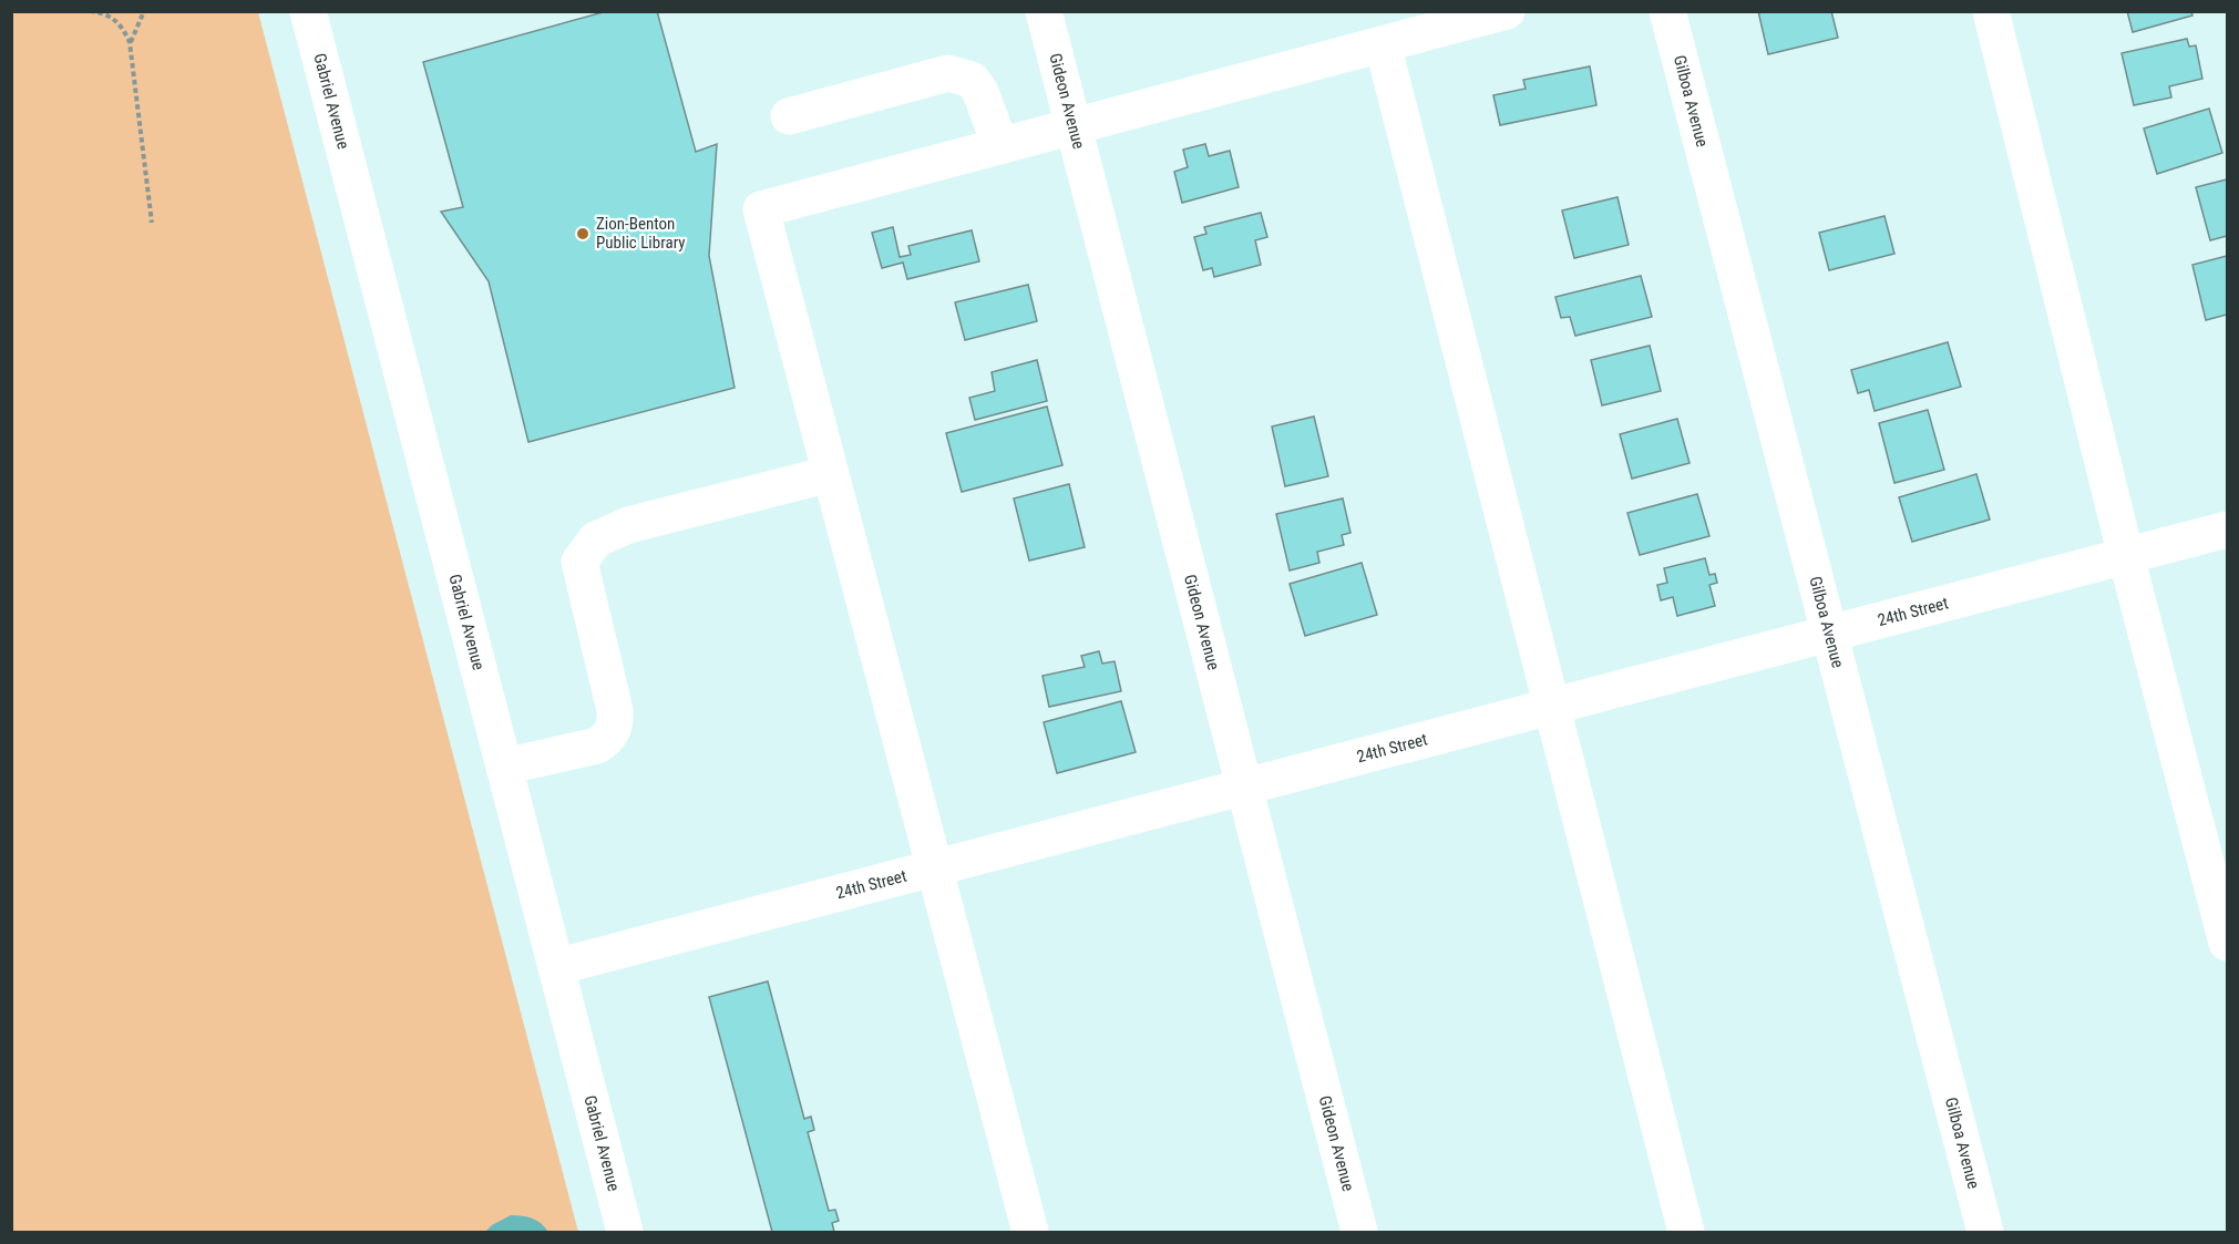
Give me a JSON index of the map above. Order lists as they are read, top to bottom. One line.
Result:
{"streets":{"street":["Gabriel Avenue","Gideon Avenue","Gilboa Avenue","24th Street"]},"crossings":[["Gabriel Avenue","24th Street"],["Gideon Avenue","24th Street"],["Gilboa Avenue","24th Street"]],"places":["Zion-Benton Public Library"]}
